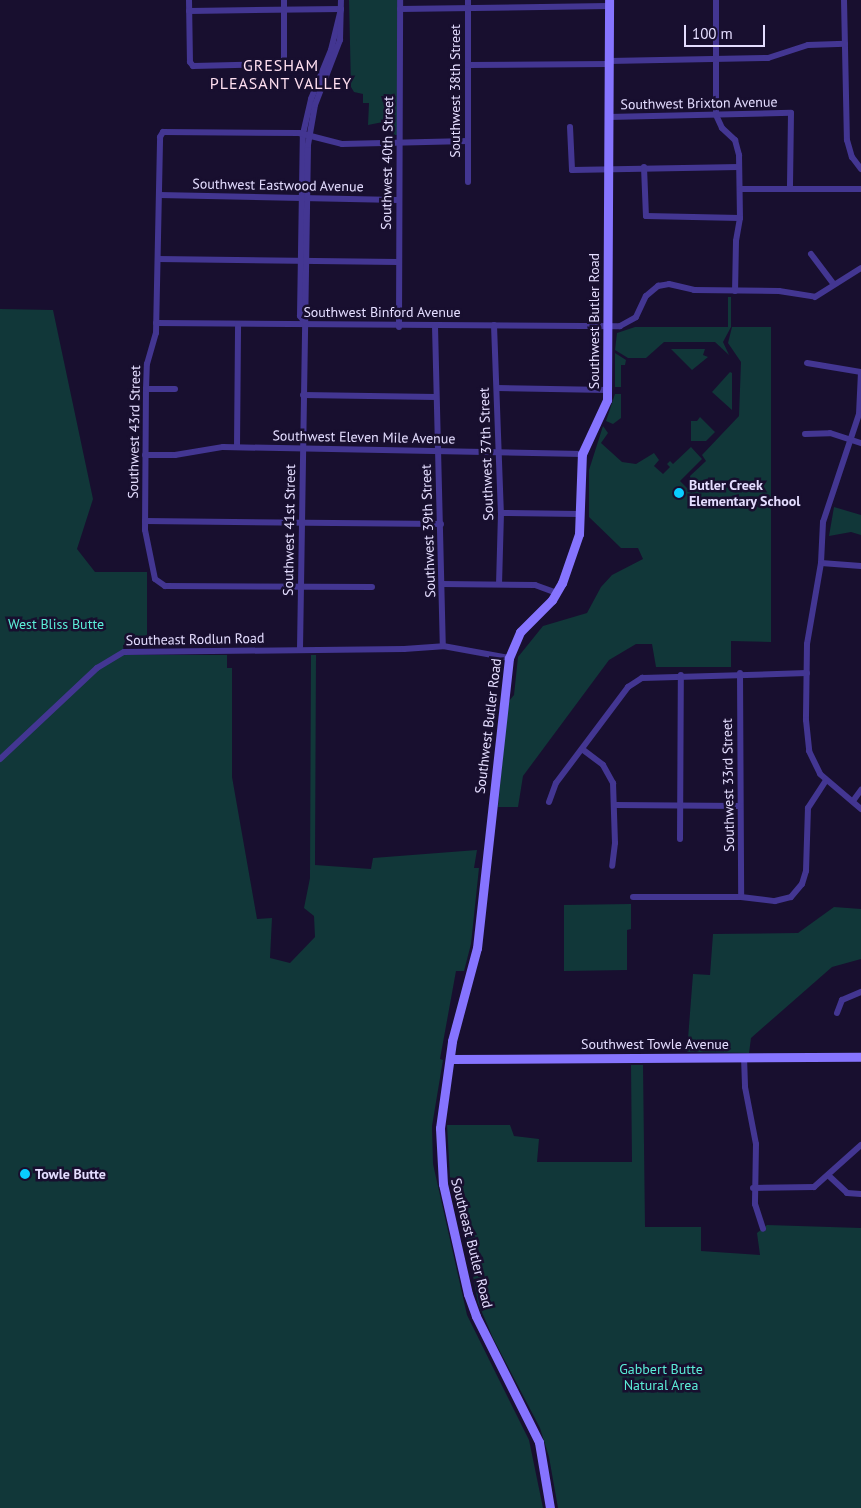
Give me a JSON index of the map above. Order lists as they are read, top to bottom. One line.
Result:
{"streets":{"main road":["Southwest Butler Road","Southwest Towle Avenue","Southeast Butler Road"],"street":["Southwest 38th Street","Southwest Brixton Avenue","Southwest 40th Street","Southwest Eastwood Avenue","Southwest Binford Avenue","Southwest 43rd Street","Southwest Eleven Mile Avenue","Southwest 37th Street","Southwest 41st Street","Southwest 39th Street","Southeast Rodlun Road","Southwest 33rd Street"]},"crossings":[["Southwest Brixton Avenue","Southwest Butler Road"],["Southwest 40th Street","Southwest Eastwood Avenue"],["Southwest 40th Street","Southwest Binford Avenue"],["Southwest Eastwood Avenue","Southwest 43rd Street"],["Southwest Eastwood Avenue","Southwest 41st Street"],["Southwest Binford Avenue","Southwest Butler Road"],["Southwest Binford Avenue","Southwest 43rd Street"],["Southwest Binford Avenue","Southwest 37th Street"],["Southwest Binford Avenue","Southwest 41st Street"],["Southwest Binford Avenue","Southwest 39th Street"],["Southwest Butler Road","Southwest Eleven Mile Avenue"],["Southwest Butler Road","Southeast Rodlun Road"],["Southwest Butler Road","Southwest Towle Avenue"],["Southwest Butler Road","Southeast Butler Road"],["Southwest 43rd Street","Southwest Eleven Mile Avenue"],["Southwest 43rd Street","Southwest 41st Street"],["Southwest Eleven Mile Avenue","Southwest 37th Street"],["Southwest Eleven Mile Avenue","Southwest 41st Street"],["Southwest Eleven Mile Avenue","Southwest 39th Street"],["Southwest 41st Street","Southeast Rodlun Road"],["Southwest 39th Street","Southeast Rodlun Road"],["Southwest Towle Avenue","Southeast Butler Road"]],"districts":["GRESHAM PLEASANT VALLEY"],"parks":["West Bliss Butte","Gabbert Butte Natural Area"],"places":["Butler Creek Elementary School","Towle Butte"],"scale_bar":"100 m"}
